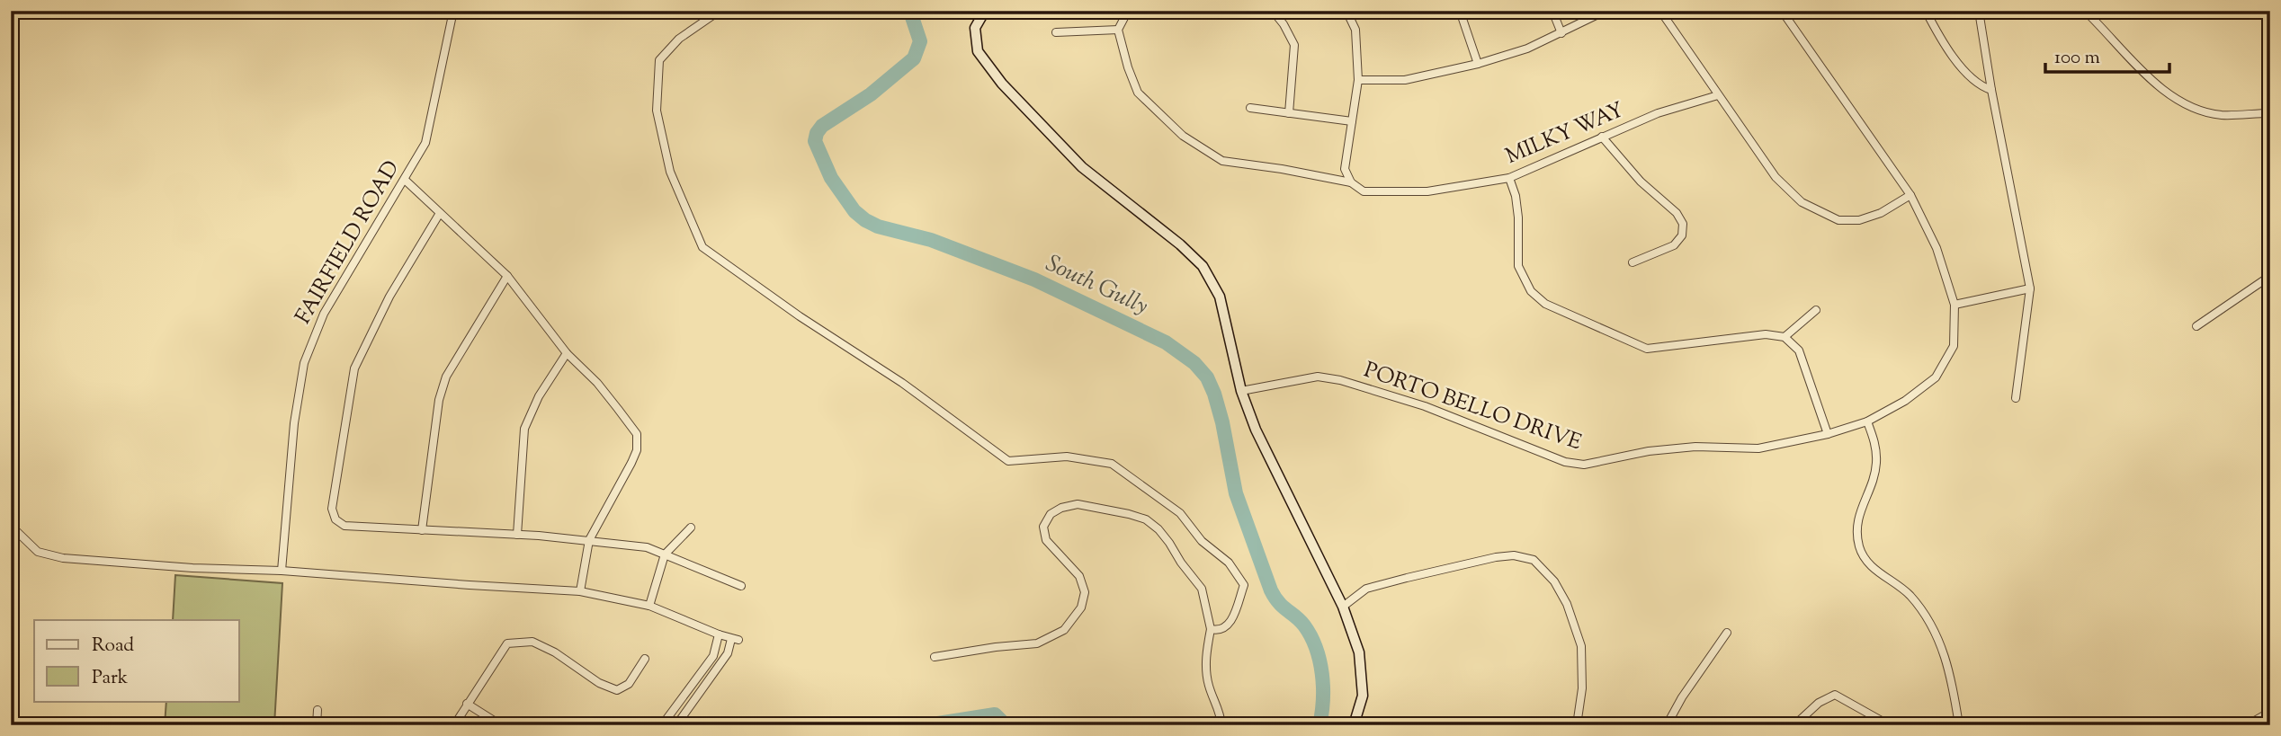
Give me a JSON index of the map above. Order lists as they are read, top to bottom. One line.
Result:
{"streets":{"street":["MILKY WAY","FAIRFIELD ROAD","PORTO BELLO DRIVE"]},"water":["South Gully"],"legend":["Road","Park"],"scale_bar":"100 m"}
